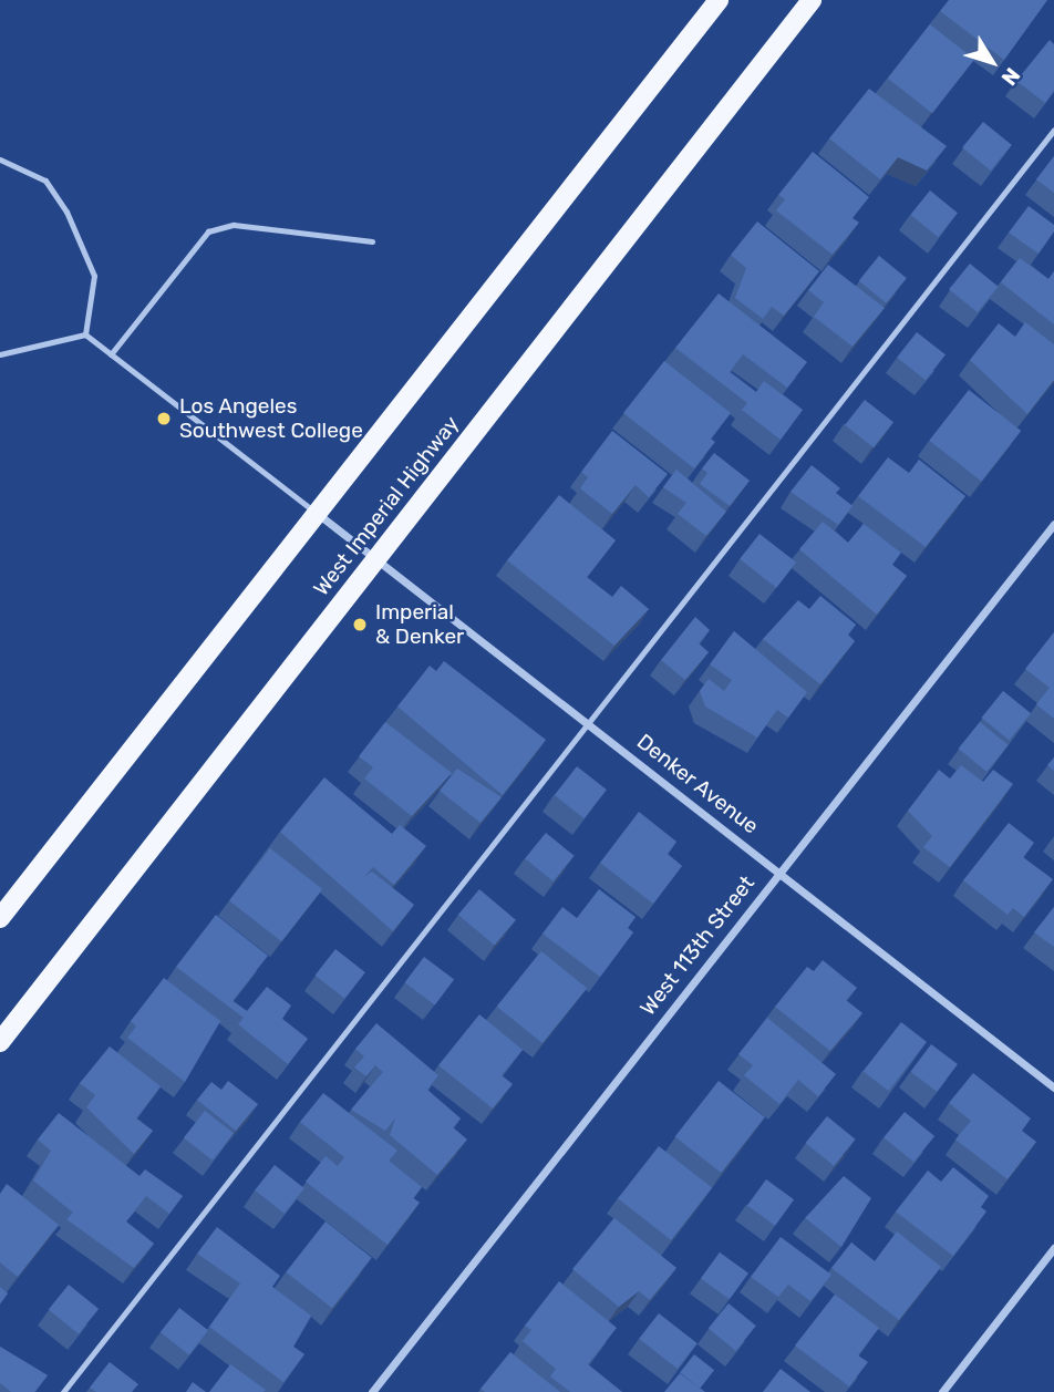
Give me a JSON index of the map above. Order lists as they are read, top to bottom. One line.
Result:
{"streets":{"main road":["West Imperial Highway"],"street":["Denker Avenue","West 113th Street"]},"crossings":[["West Imperial Highway","Denker Avenue"],["Denker Avenue","West 113th Street"]],"places":["Los Angeles Southwest College","Imperial & Denker"],"north":"bottom right"}
